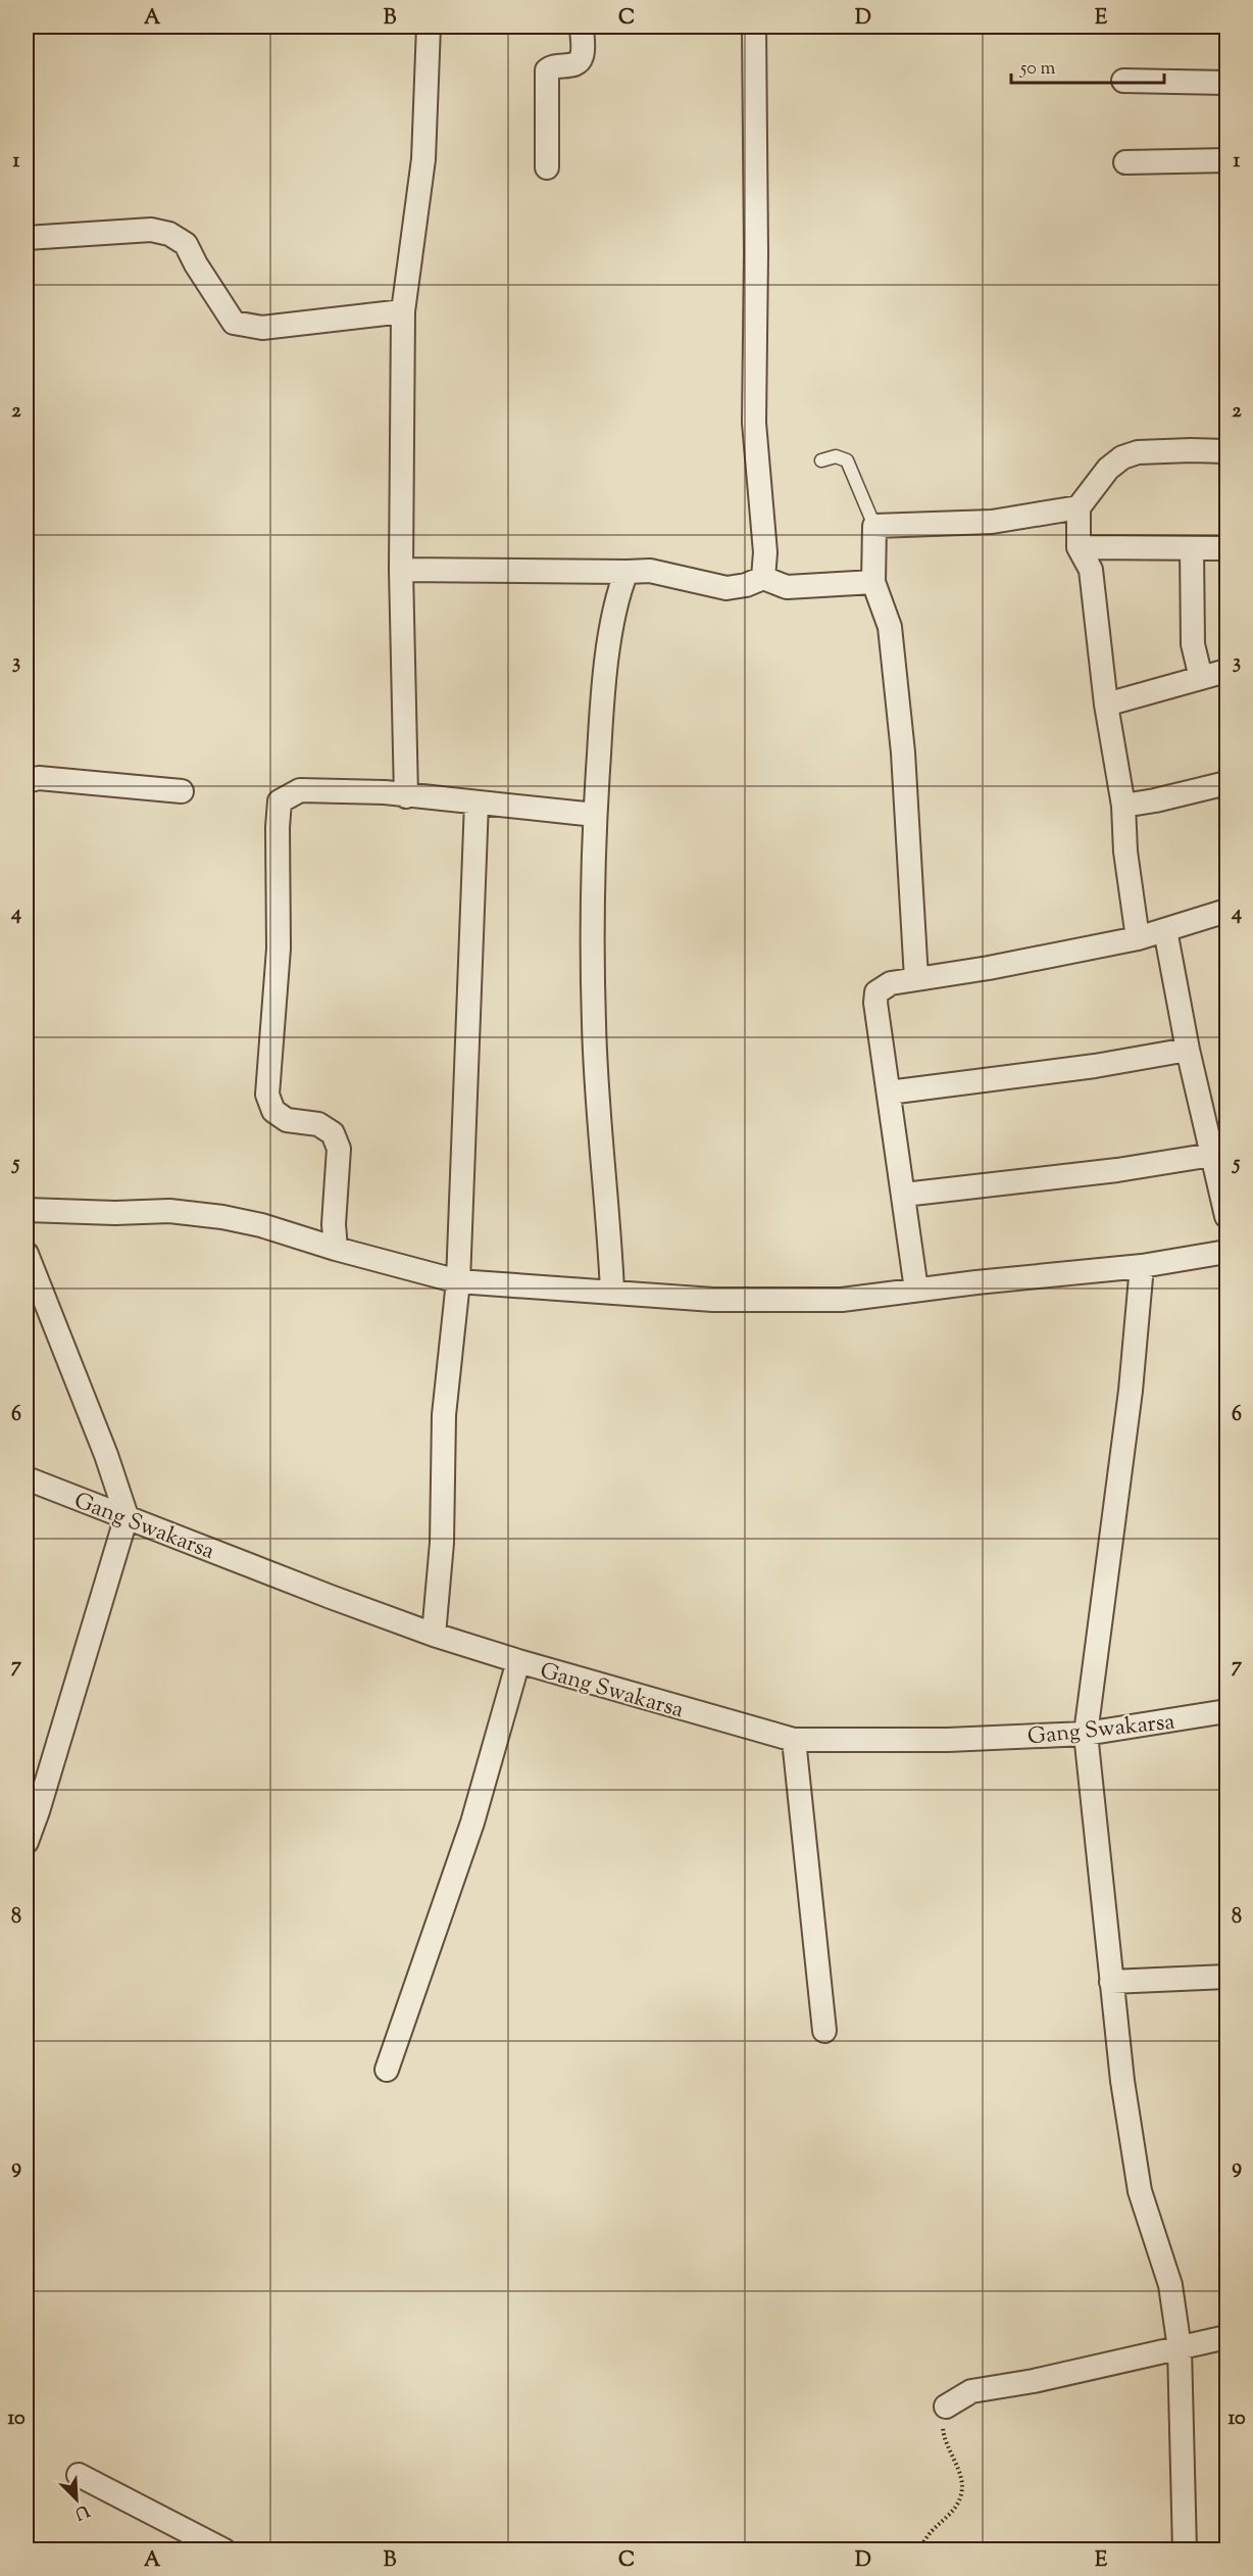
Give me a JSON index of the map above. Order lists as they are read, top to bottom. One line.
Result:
{"streets":{"street":["Gang Swakarsa"]},"scale_bar":"50 m","north":"bottom right","grid":{"columns":["A","B","C","D","E"],"rows":["1","2","3","4","5","6","7","8","9","10"]}}
